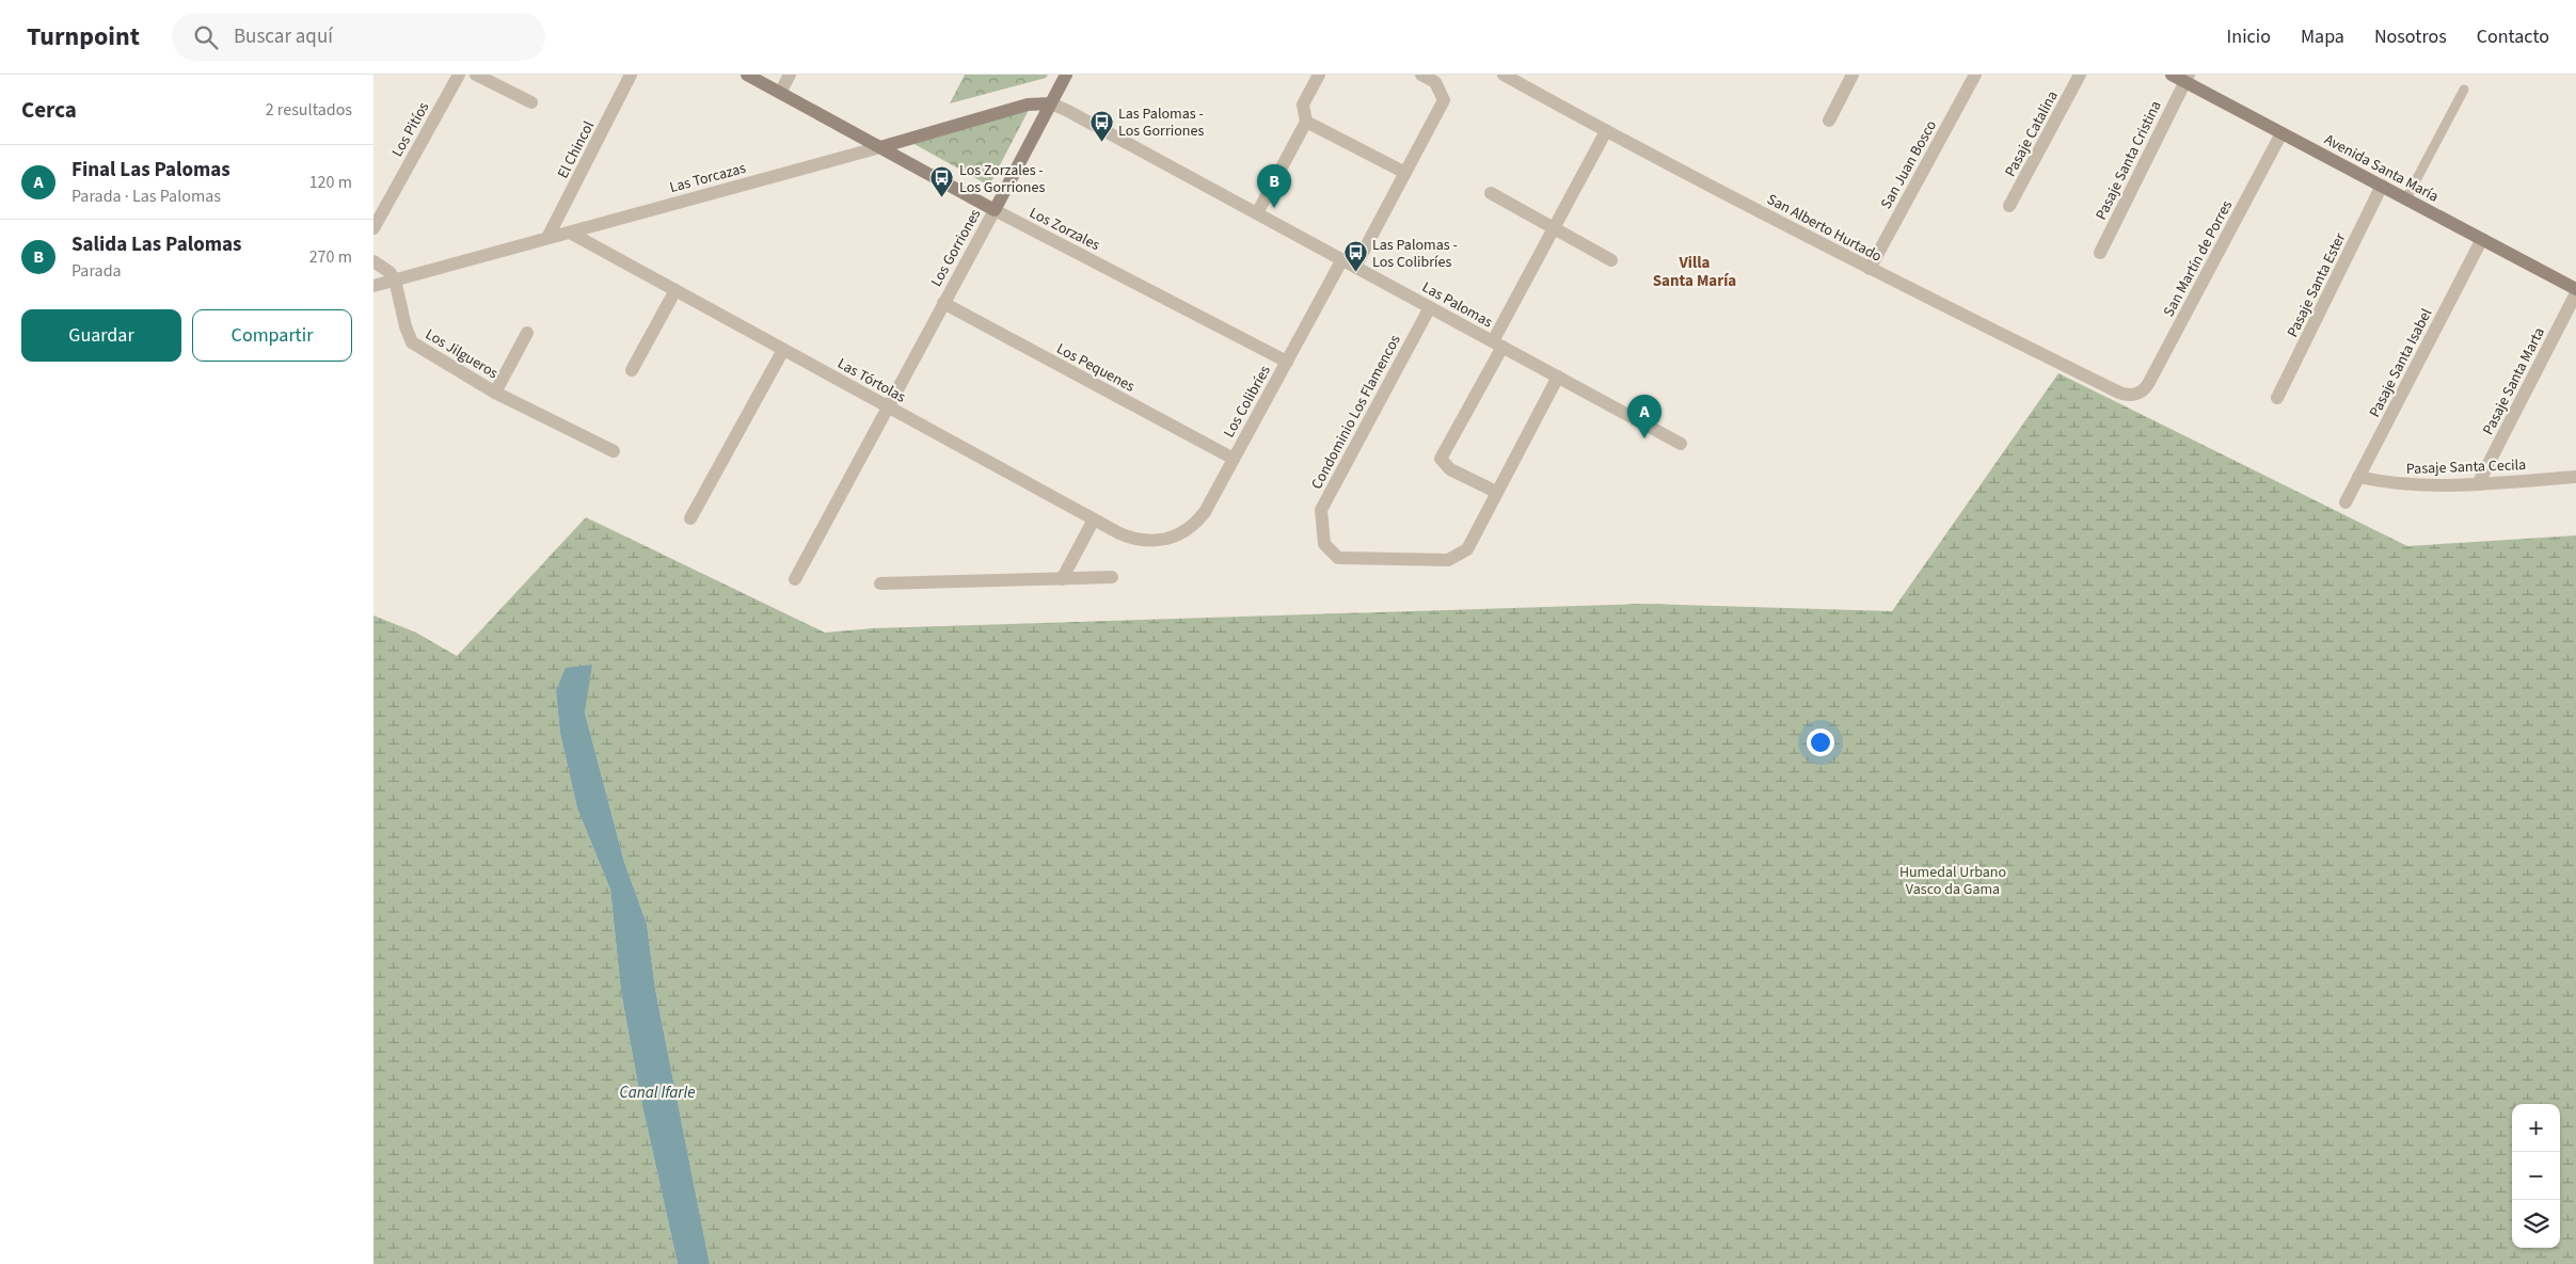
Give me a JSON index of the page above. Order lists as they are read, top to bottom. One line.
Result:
{"streets":{"street":["Los Pitíos","Pasaje Catalina","El Chincol","Pasaje Santa Cristina","San Juan Bosco","Avenida Santa María","Las Torcazas","San Alberto Hurtado","Los Zorzales","Los Gorriones","San Martín de Porres","Pasaje Santa Ester","Las Palomas","Los Jilgueros","Pasaje Santa Isabel","Los Pequenes","Las Tórtolas","Pasaje Santa Marta","Los Colibríes","Condominio Los Flamencos","Pasaje Santa Cecila"]},"crossings":[["El Chincol","Las Torcazas"],["Pasaje Santa Cristina","Avenida Santa María"],["San Juan Bosco","San Alberto Hurtado"],["Avenida Santa María","San Martín de Porres"],["Avenida Santa María","Pasaje Santa Ester"],["Avenida Santa María","Pasaje Santa Isabel"],["Las Torcazas","Los Zorzales"],["Las Torcazas","Los Gorriones"],["Las Torcazas","Las Palomas"],["Las Torcazas","Los Jilgueros"],["Las Torcazas","Las Tórtolas"],["San Alberto Hurtado","San Martín de Porres"],["Los Zorzales","Los Gorriones"],["Los Zorzales","Los Colibríes"],["Los Gorriones","Las Palomas"],["Los Gorriones","Los Pequenes"],["Los Gorriones","Las Tórtolas"],["Las Palomas","Los Colibríes"],["Las Palomas","Condominio Los Flamencos"],["Pasaje Santa Isabel","Pasaje Santa Cecila"],["Los Pequenes","Los Colibríes"],["Las Tórtolas","Los Colibríes"],["Pasaje Santa Marta","Pasaje Santa Cecila"]],"districts":["Villa Santa María"],"water":["Canal Ifarle"],"parks":["Humedal Urbano Vasco da Gama"],"places":{"bus stop":["Las Palomas - Los Gorriones","Los Zorzales - Los Gorriones","Las Palomas - Los Colibríes"]},"page":{"header":"Turnpoint","search":"Buscar aquí","nav":["Inicio","Mapa","Nosotros","Contacto"],"heading":["Cerca","2 resultados"],"list":[{"mark":"A","name":"Final Las Palomas","note":"Parada · Las Palomas","value":"120 m"},{"mark":"B","name":"Salida Las Palomas","note":"Parada","value":"270 m"}],"pins":["B","A"],"buttons":["Guardar","Compartir"],"map_buttons":["+","−"]}}
